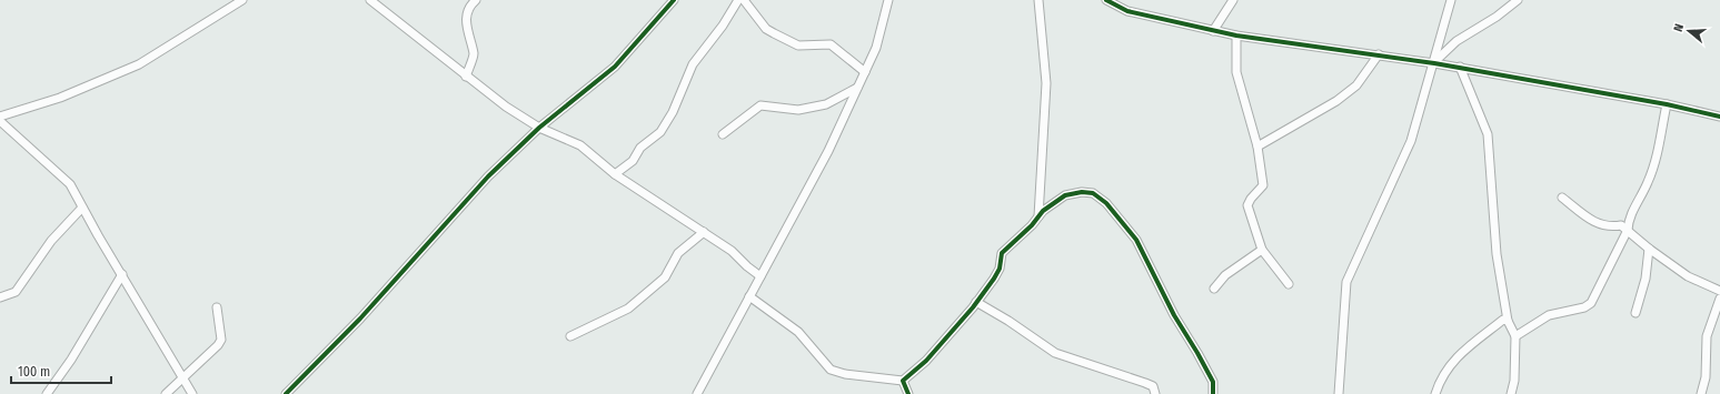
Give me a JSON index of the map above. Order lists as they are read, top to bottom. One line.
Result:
{"scale_bar":"100 m","north":"left"}
